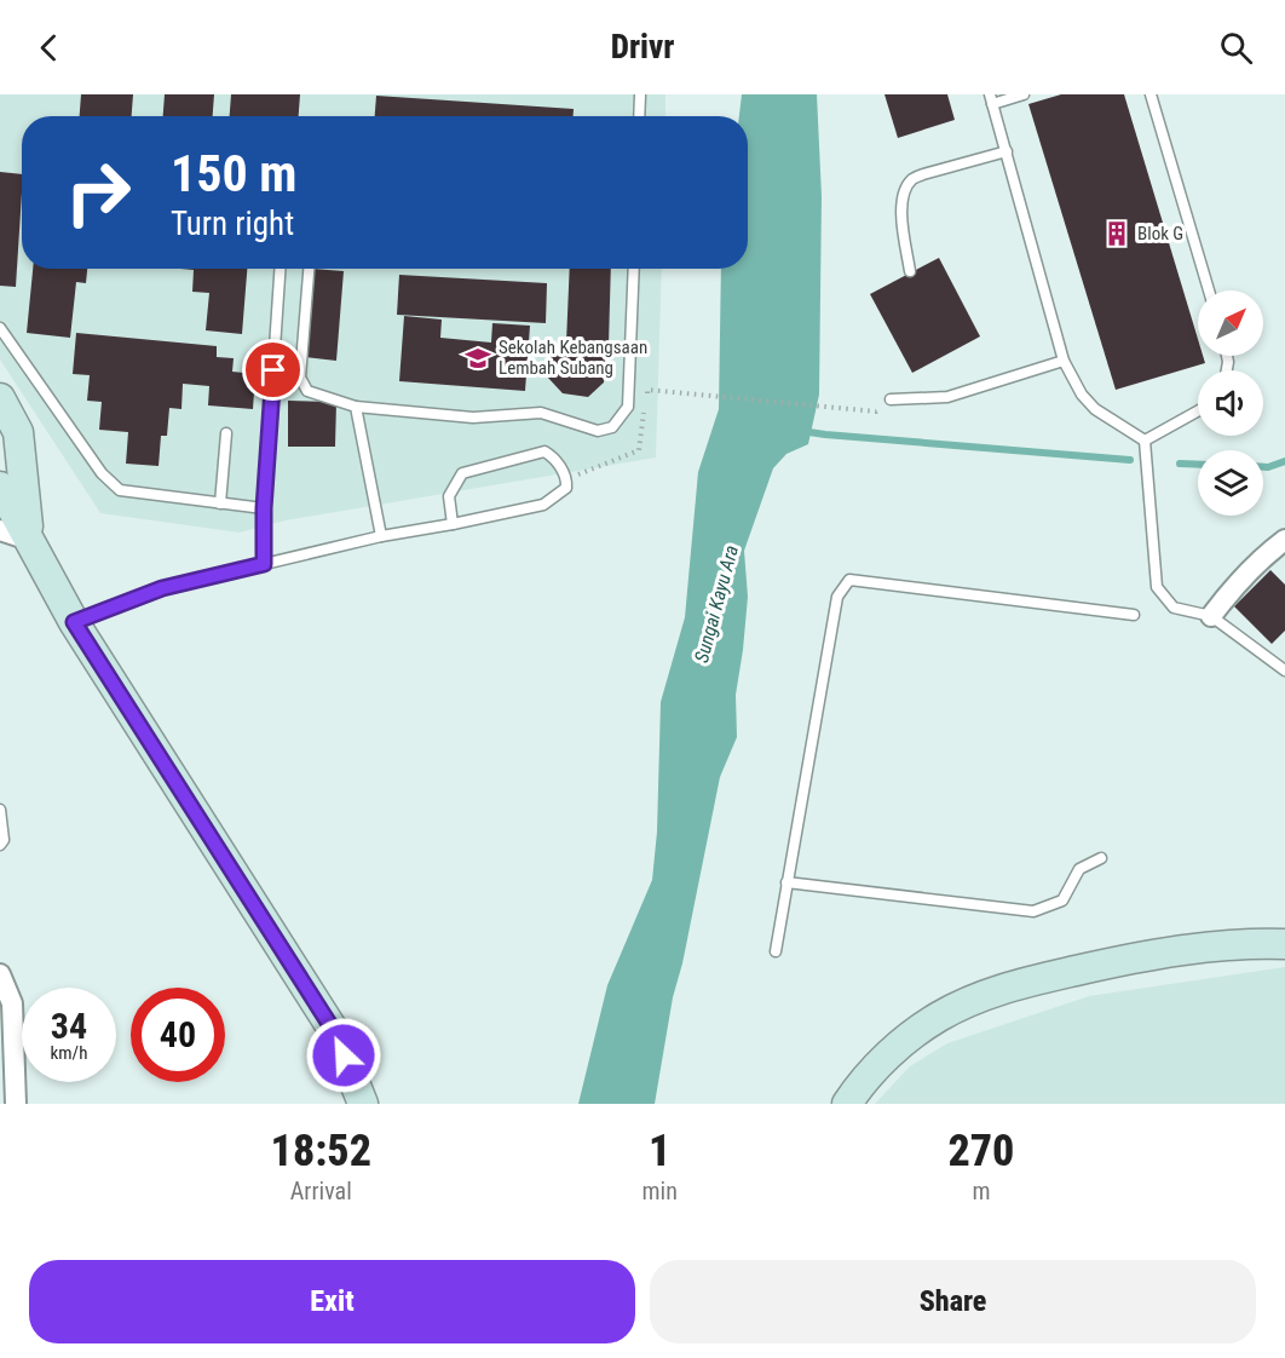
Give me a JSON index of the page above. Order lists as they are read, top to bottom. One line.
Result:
{"water":["Sungai Kayu Ara"],"places":{"building":["Blok G"],"school or university":["Sekolah Kebangsaan Lembah Subang"]},"north":"top right","page":{"header":"Drivr","turn":["150 m","Turn right"],"speed":"34 km/h","limit":"40","eta":["18:52","Arrival","1","min","270","m"],"buttons":["Exit","Share"]}}
